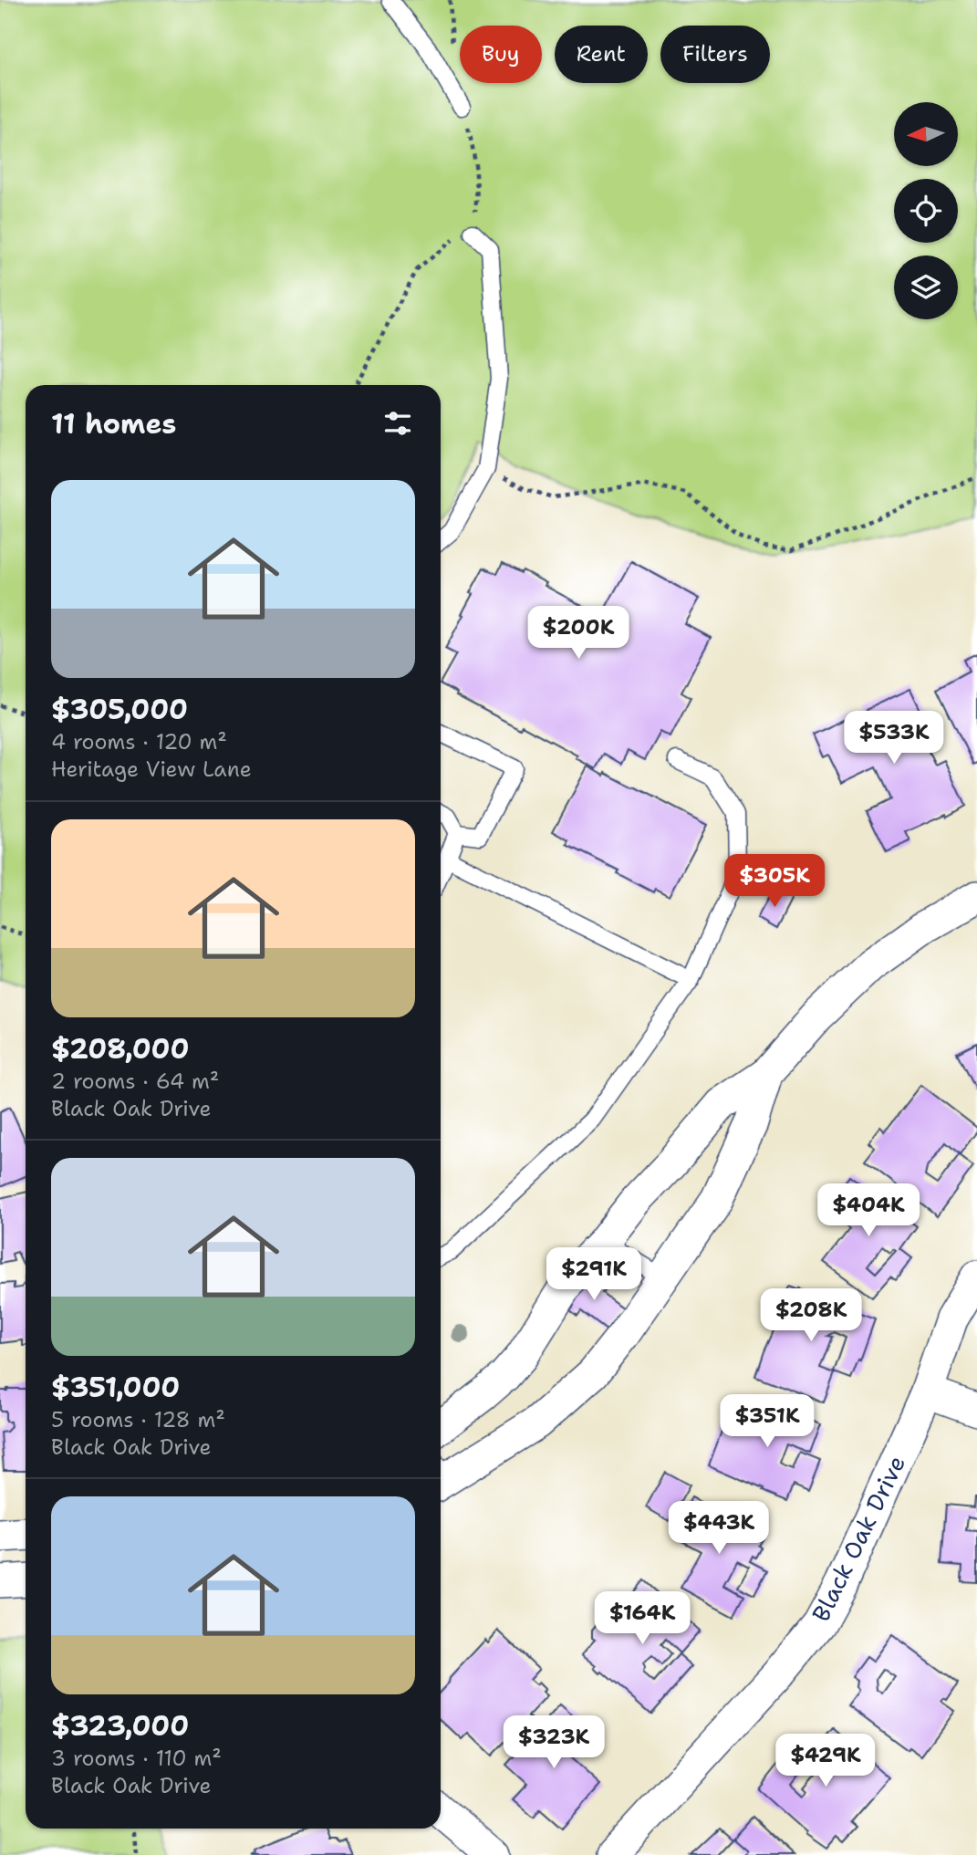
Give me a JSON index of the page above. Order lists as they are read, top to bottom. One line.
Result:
{"streets":{"street":["Black Oak Drive"]},"north":"left","page":{"chip":["Buy","Rent","Filters"],"heading":"11 homes","list":[{"name":"$305,000","note":"4 rooms · 120 m² · Heritage View Lane"},{"name":"$208,000","note":"2 rooms · 64 m² · Black Oak Drive"},{"name":"$351,000","note":"5 rooms · 128 m² · Black Oak Drive"},{"name":"$323,000","note":"3 rooms · 110 m² · Black Oak Drive"}],"price":["$200K","$533K","$305K","$404K","$291K","$208K","$351K","$443K","$164K","$323K","$429K"]}}
